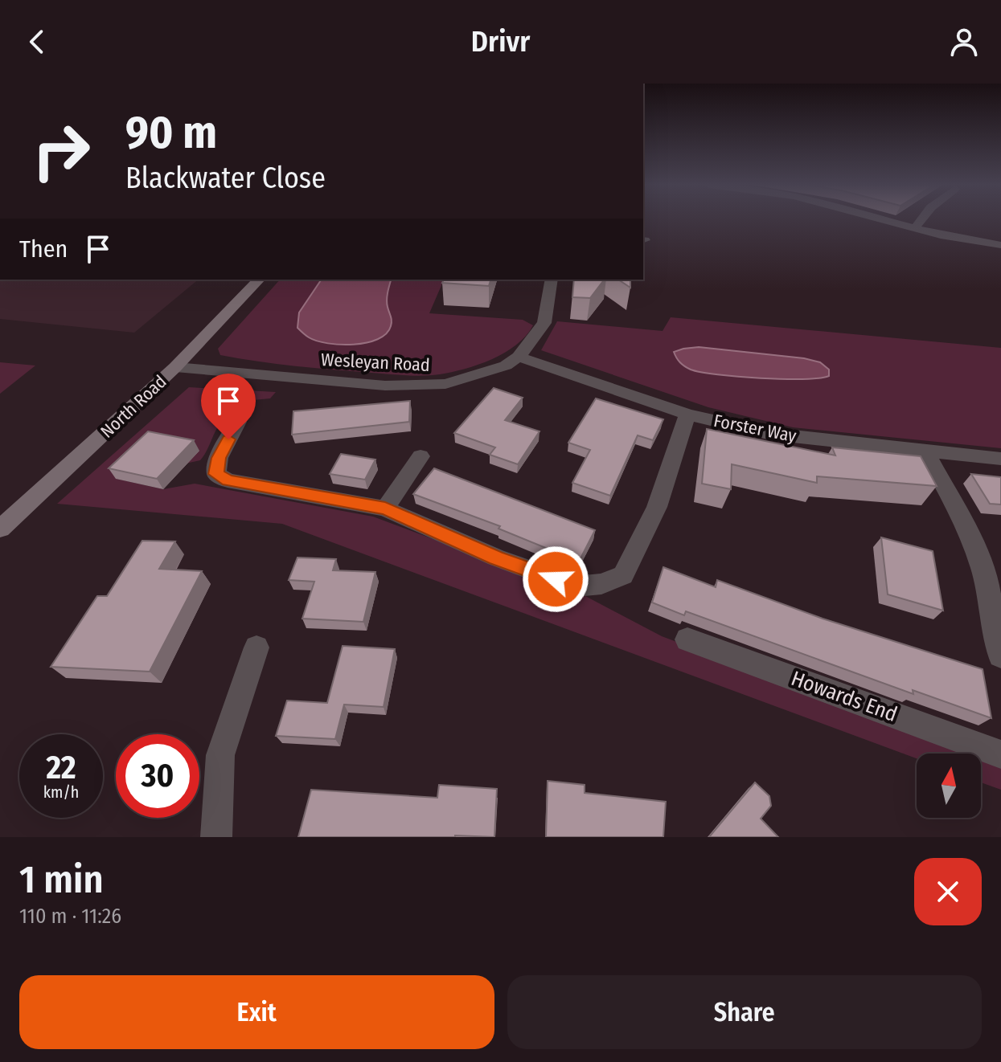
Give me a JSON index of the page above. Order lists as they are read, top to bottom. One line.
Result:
{"streets":{"main road":["North Road"],"street":["Wesleyan Road","Forster Way","Howards End"]},"crossings":[["Wesleyan Road","North Road"],["Wesleyan Road","Forster Way"]],"north":"top","page":{"header":"Drivr","turn":["90 m","Blackwater Close"],"then":"Then","speed":"22 km/h","limit":"30","heading":["1 min","110 m · 11:26"],"buttons":["Exit","Share"]}}
